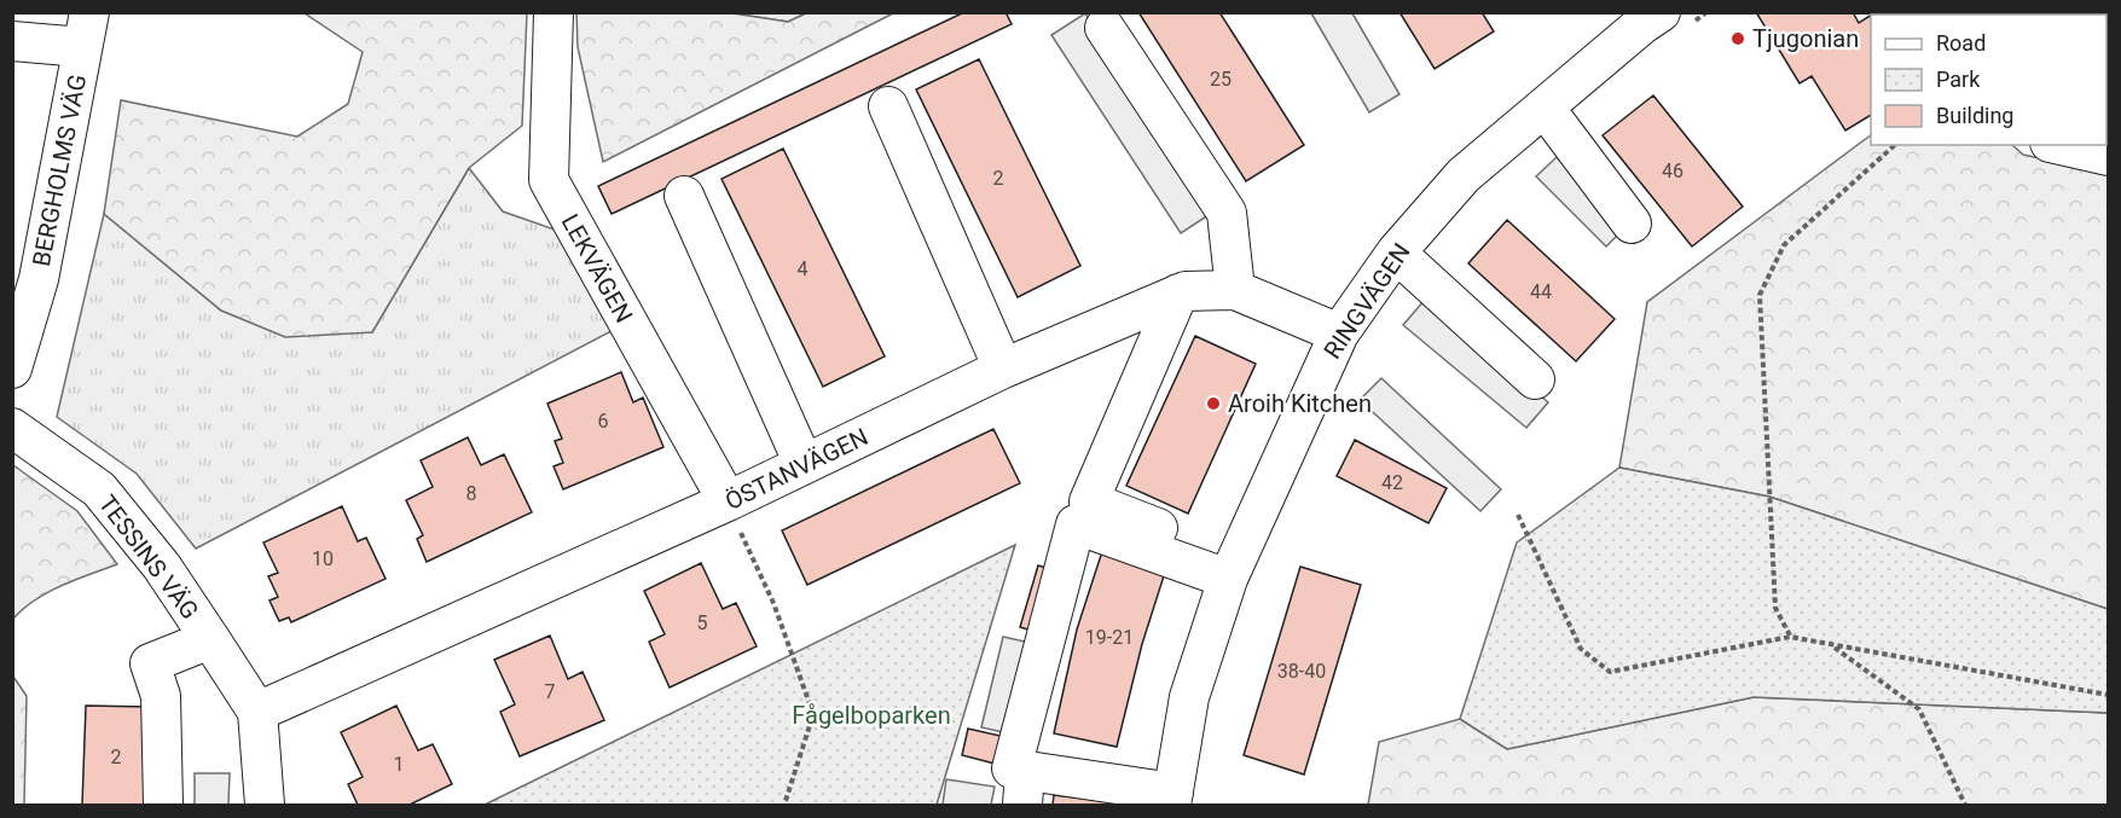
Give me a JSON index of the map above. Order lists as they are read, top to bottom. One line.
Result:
{"streets":{"street":["BERGHOLMS VÄG","LEKVÄGEN","RINGVÄGEN","ÖSTANVÄGEN","TESSINS VÄG"]},"crossings":[["LEKVÄGEN","ÖSTANVÄGEN"],["RINGVÄGEN","ÖSTANVÄGEN"],["ÖSTANVÄGEN","TESSINS VÄG"]],"parks":["Fågelboparken"],"places":["Tjugonian","Aroih Kitchen"],"house_numbers":["25","46","2","4","44","6","42","8","10","5","19-21","38-40","7","2","1"],"legend":["Road","Park","Building"]}
